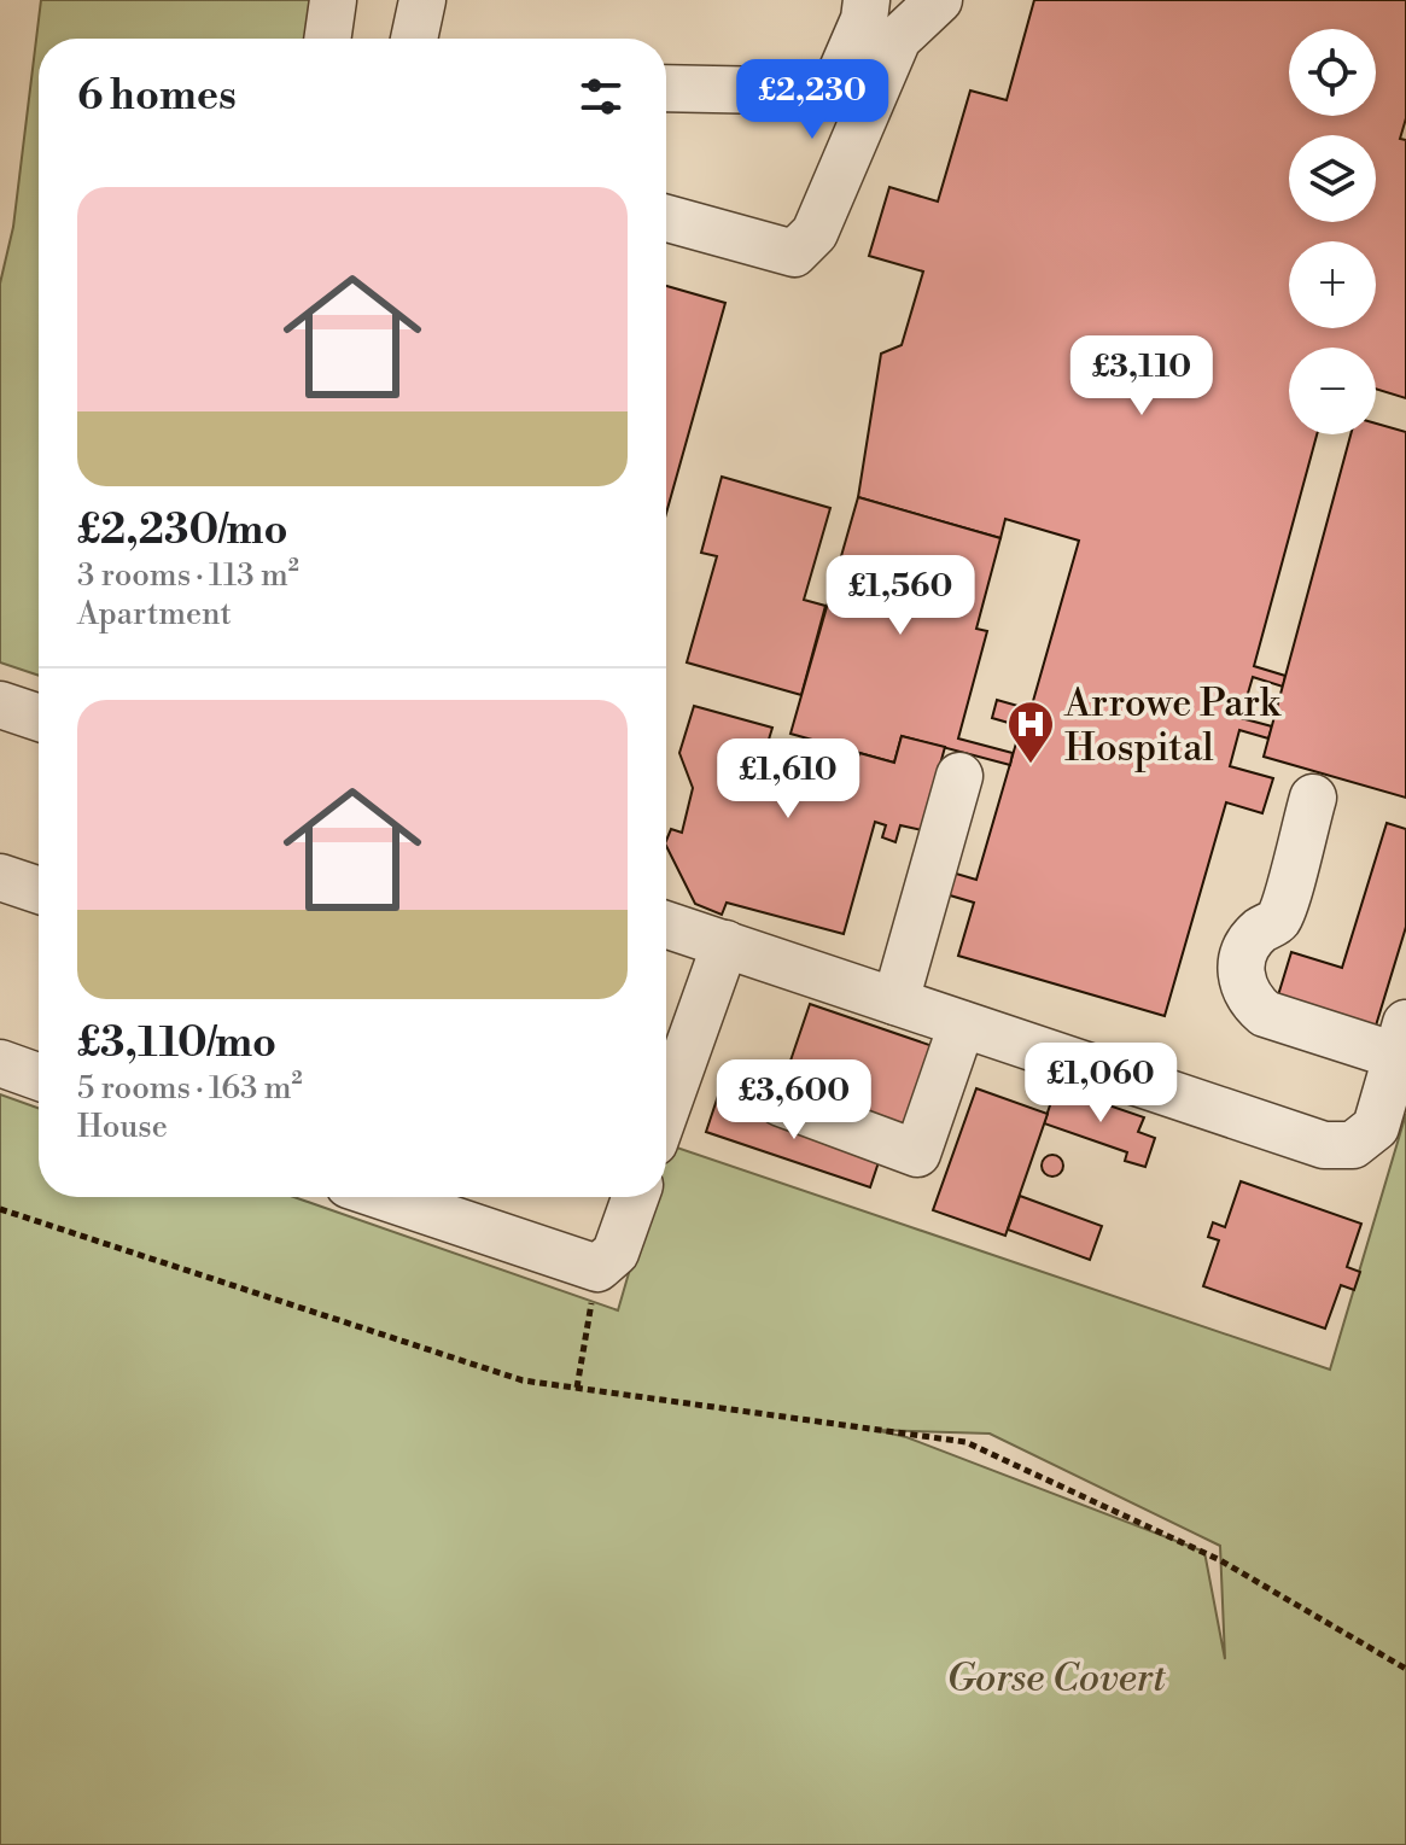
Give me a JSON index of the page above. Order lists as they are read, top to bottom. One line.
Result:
{"parks":["Gorse Covert"],"places":{"hospital":["Arrowe Park Hospital"]},"page":{"map_buttons":["+","−"],"heading":"6 homes","price":["£2,230","£3,110","£1,560","£1,610","£1,060","£3,600"],"list":[{"name":"£2,230/mo","note":"3 rooms · 113 m² · Apartment"},{"name":"£3,110/mo","note":"5 rooms · 163 m² · House"}]}}
